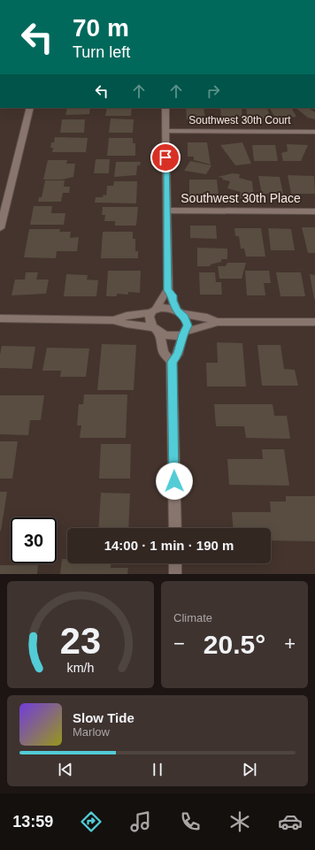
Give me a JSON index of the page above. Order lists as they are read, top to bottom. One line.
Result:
{"streets":{"street":["Southwest 30th Court","Southwest 30th Place"]},"page":{"turn":["70 m","Turn left"],"limit":"30","trip":"14:00 · 1 min · 190 m","tile":"Climate","heat":["−","20.5°","+"],"song":["Slow Tide","Marlow"],"tabs":"13:59","gauge":["23","km/h"]}}
